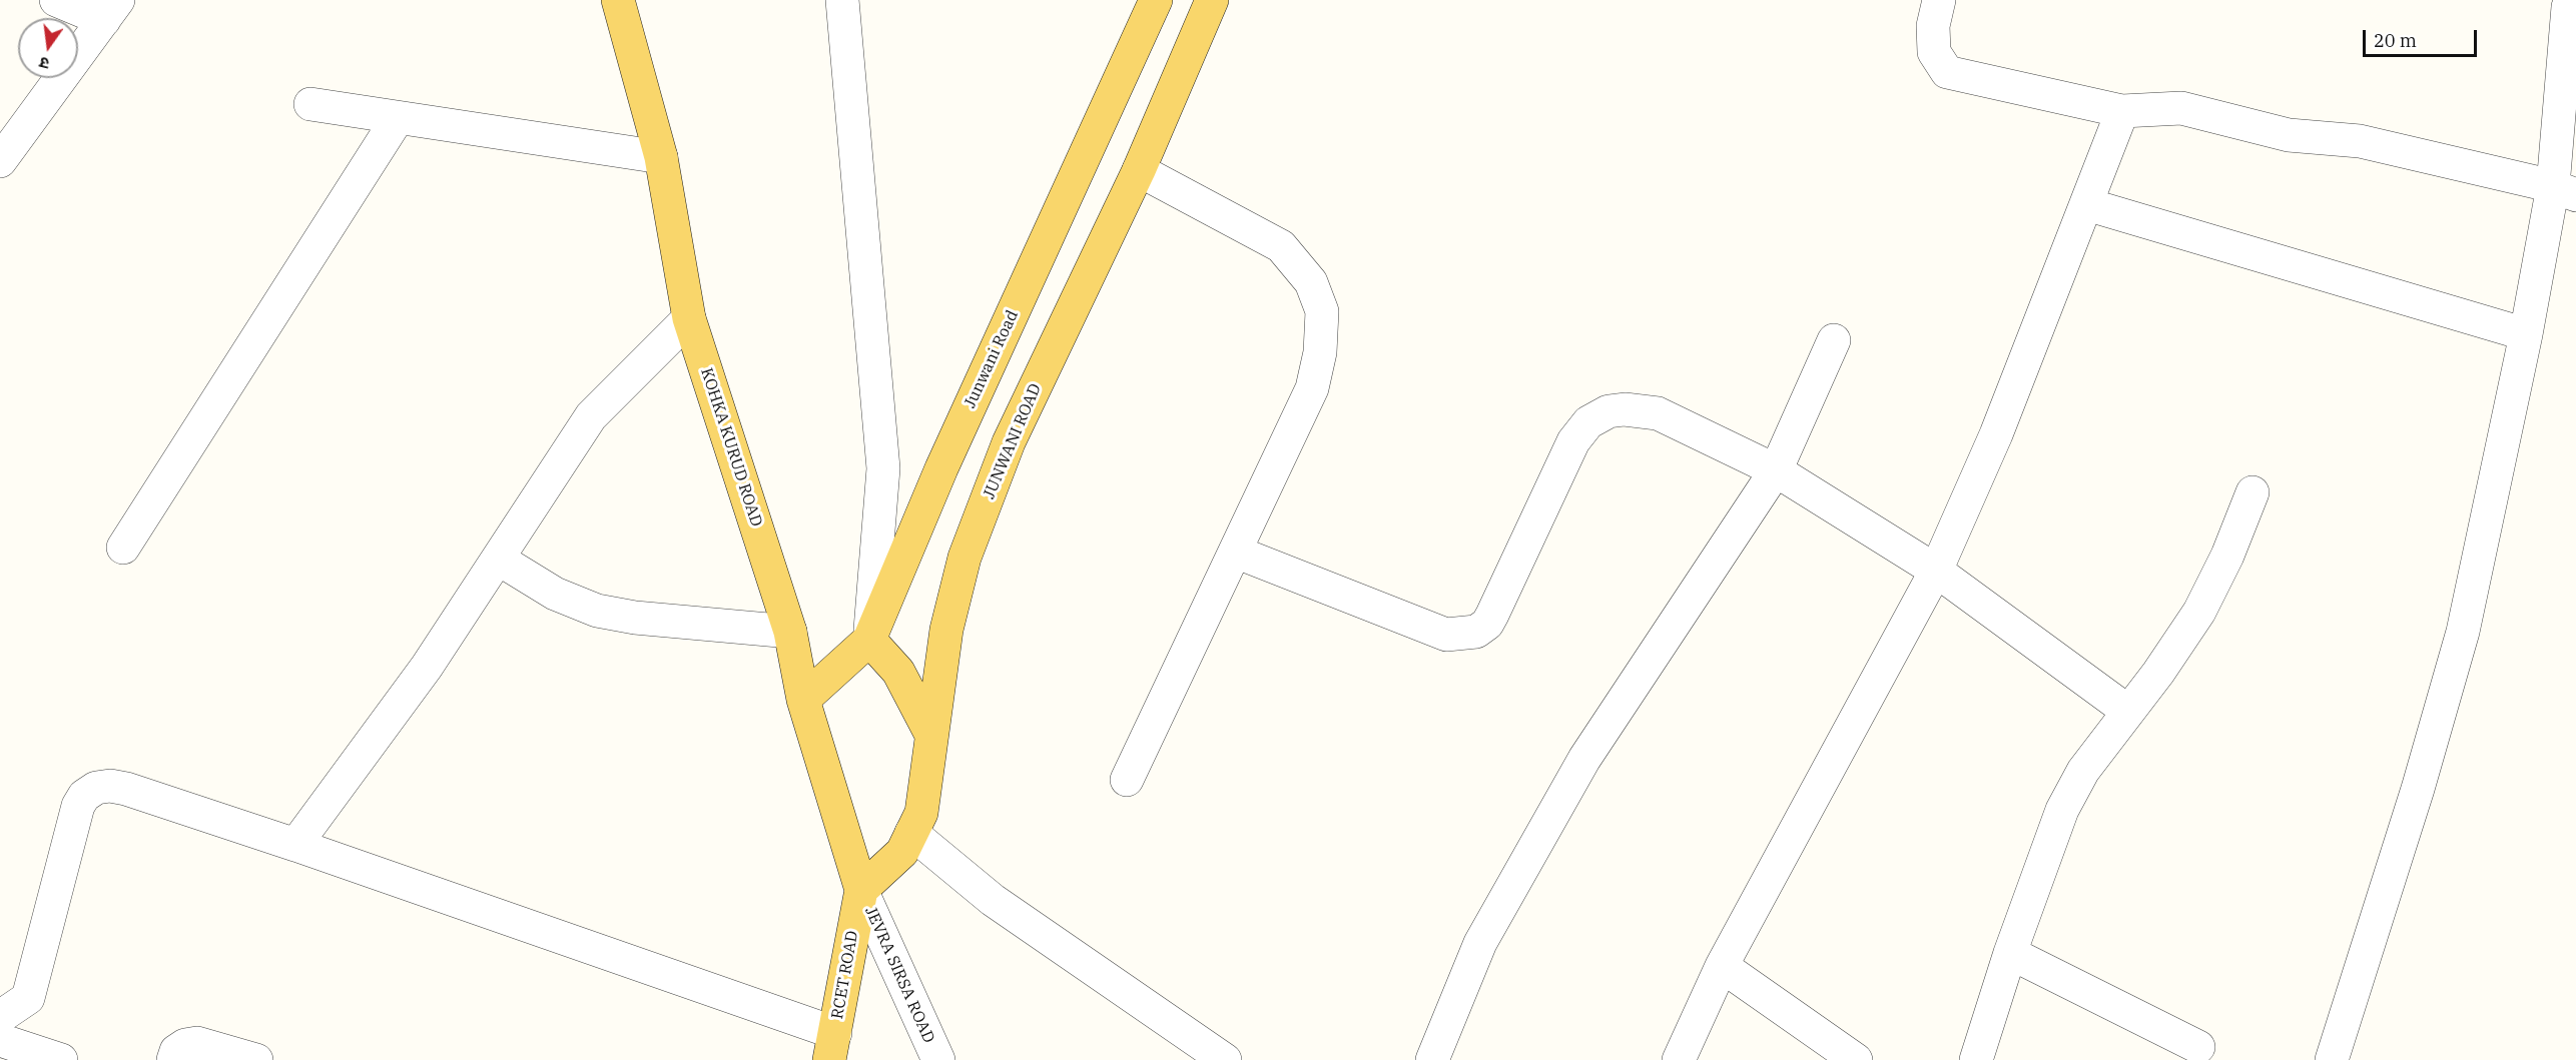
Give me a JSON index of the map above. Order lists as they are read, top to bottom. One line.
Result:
{"streets":{"main road":["Junwani Road","JUNWANI ROAD","KOHKA KURUD ROAD","RCET ROAD"],"street":["JEVRA SIRSA ROAD"]},"crossings":[["Junwani Road","KOHKA KURUD ROAD"],["JUNWANI ROAD","KOHKA KURUD ROAD"],["JUNWANI ROAD","RCET ROAD"],["JUNWANI ROAD","JEVRA SIRSA ROAD"],["KOHKA KURUD ROAD","RCET ROAD"],["KOHKA KURUD ROAD","JEVRA SIRSA ROAD"],["RCET ROAD","JEVRA SIRSA ROAD"]],"scale_bar":"20 m","north":"bottom"}
